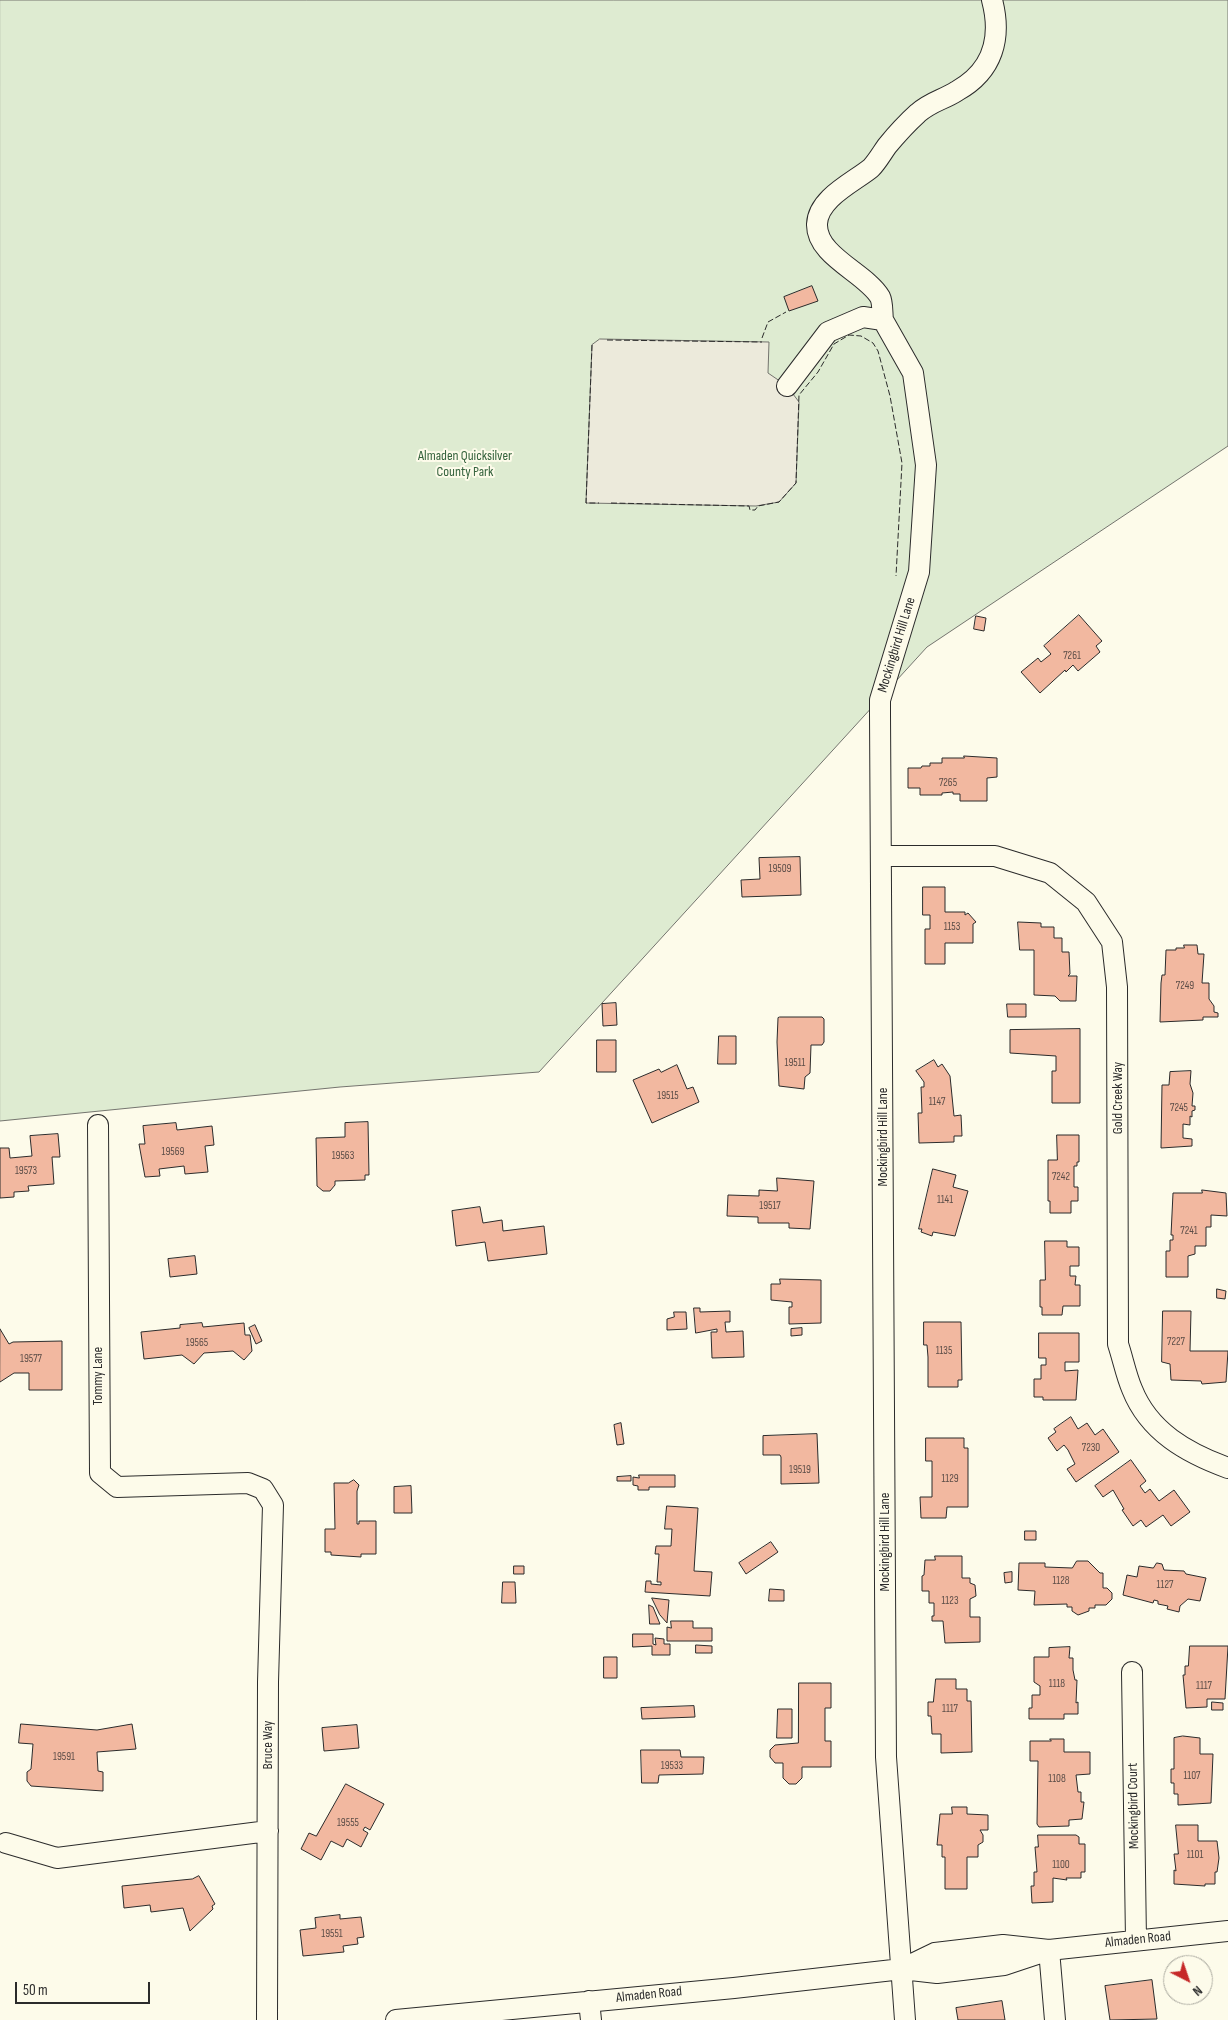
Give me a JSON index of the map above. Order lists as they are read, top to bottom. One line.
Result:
{"streets":{"street":["Mockingbird Hill Lane","Gold Creek Way","Tommy Lane","Bruce Way","Mockingbird Court","Almaden Road"]},"crossings":[["Mockingbird Hill Lane","Gold Creek Way"],["Mockingbird Hill Lane","Almaden Road"],["Tommy Lane","Bruce Way"],["Mockingbird Court","Almaden Road"]],"parks":["Almaden Quicksilver County Park"],"house_numbers":["7261","7265","19509","1153","7249","19511","19515","1147","7245","19569","19563","19573","7242","1141","19517","7241","7227","19565","1135","19577","7230","19519","1129","1128","1127","1123","1118","1117","1117","19591","19533","1107","1108","19555","1101","1100","19551"],"scale_bar":"50 m","north":"bottom right"}
